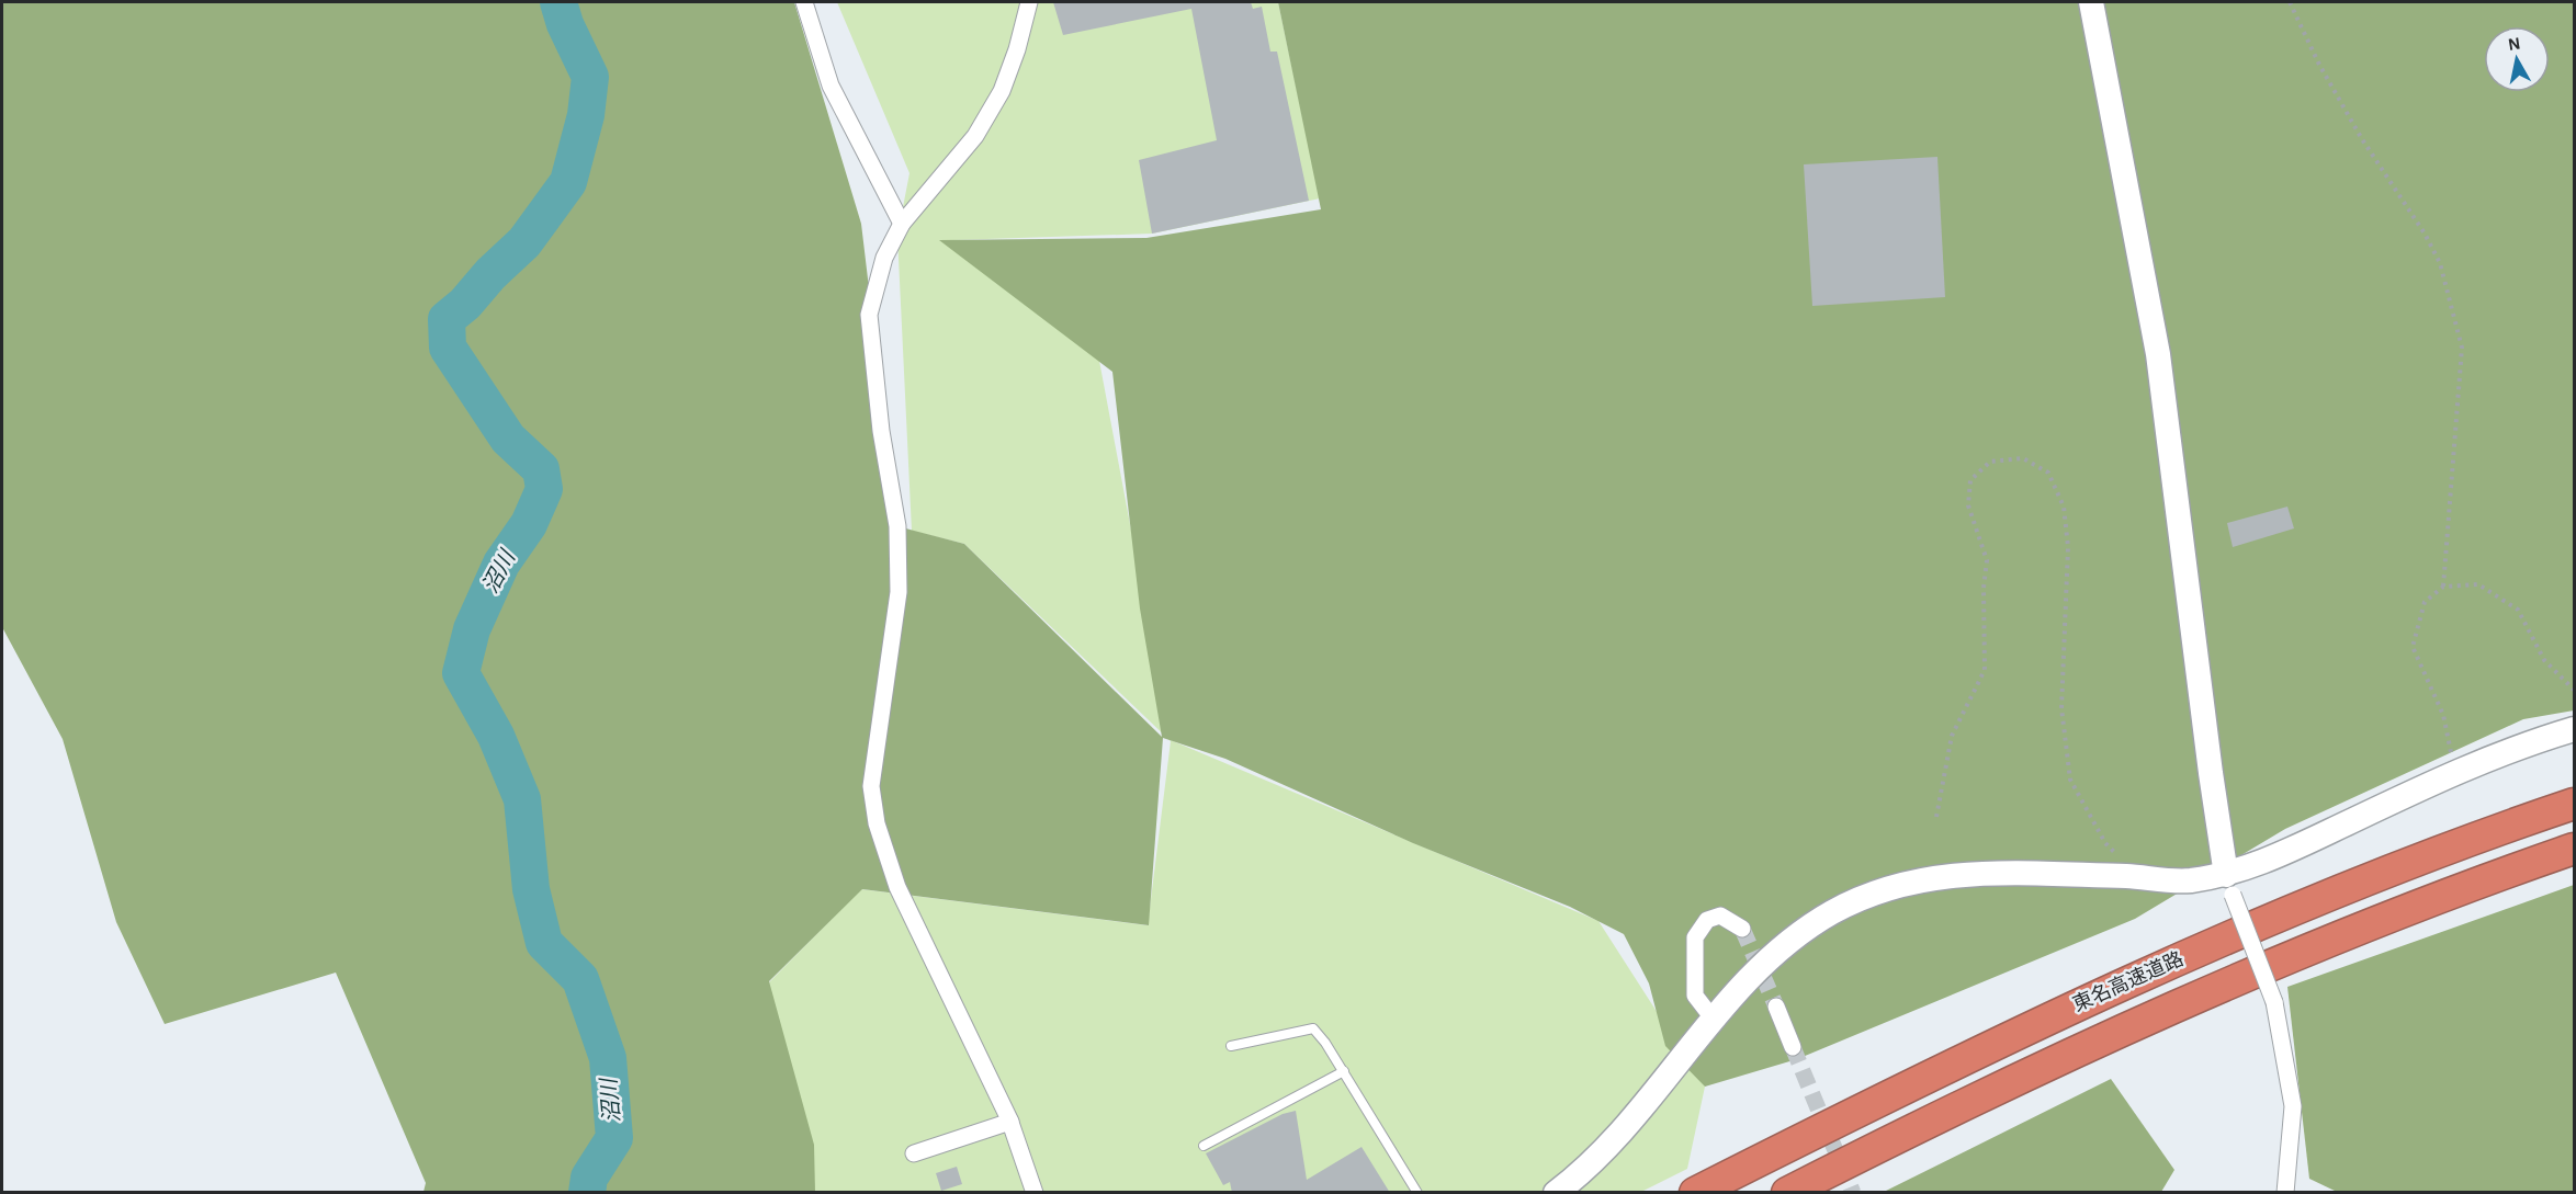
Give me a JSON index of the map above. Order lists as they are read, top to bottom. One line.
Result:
{"streets":{"highway":["東名高速道路"]},"water":["沼川"],"north":"top"}
